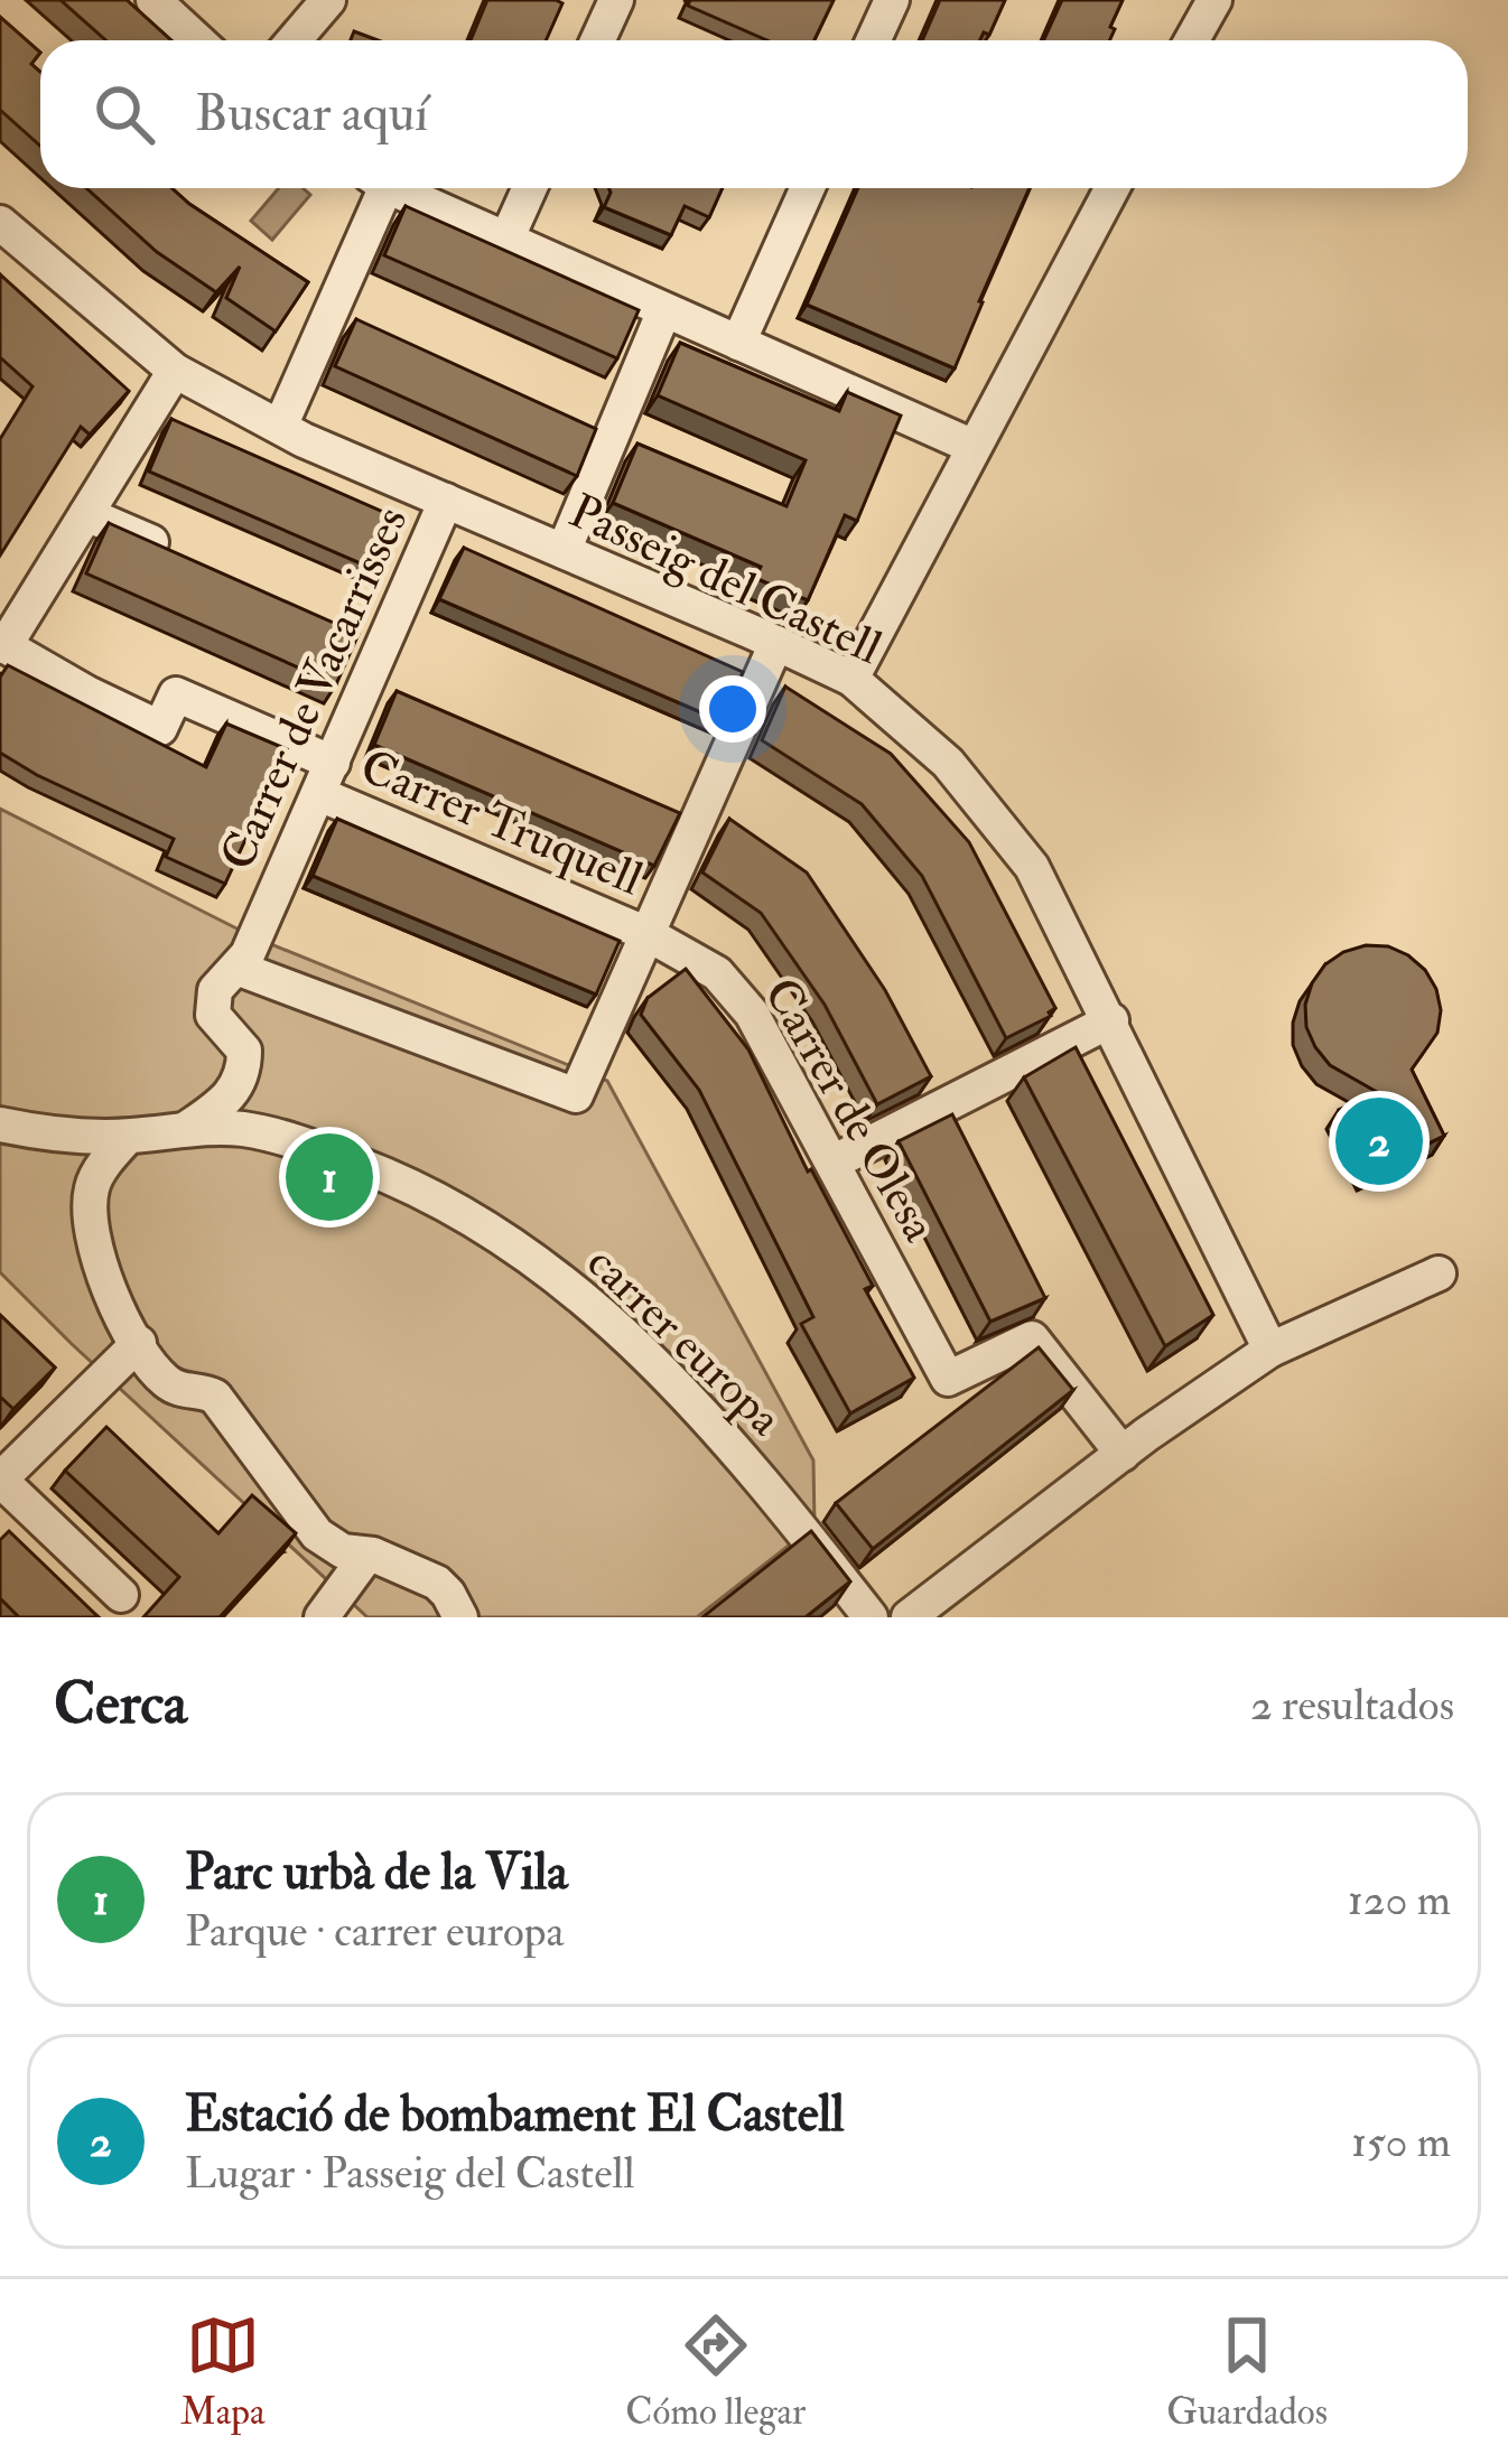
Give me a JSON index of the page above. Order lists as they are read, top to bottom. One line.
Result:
{"streets":{"street":["Passeig del Castell","Carrer de Vacarrisses","Carrer Truquell","Carrer de Olesa","carrer europa"]},"crossings":[["Passeig del Castell","Carrer de Vacarrisses"],["Carrer de Vacarrisses","Carrer Truquell"],["Carrer Truquell","Carrer de Olesa"]],"page":{"search":"Buscar aquí","pins":["2","1"],"heading":["Cerca","2 resultados"],"list":[{"mark":"1","name":"Parc urbà de la Vila","note":"Parque · carrer europa","value":"120 m"},{"mark":"2","name":"Estació de bombament El Castell","note":"Lugar · Passeig del Castell","value":"150 m"}],"nav":["Mapa","Cómo llegar","Guardados"]}}
